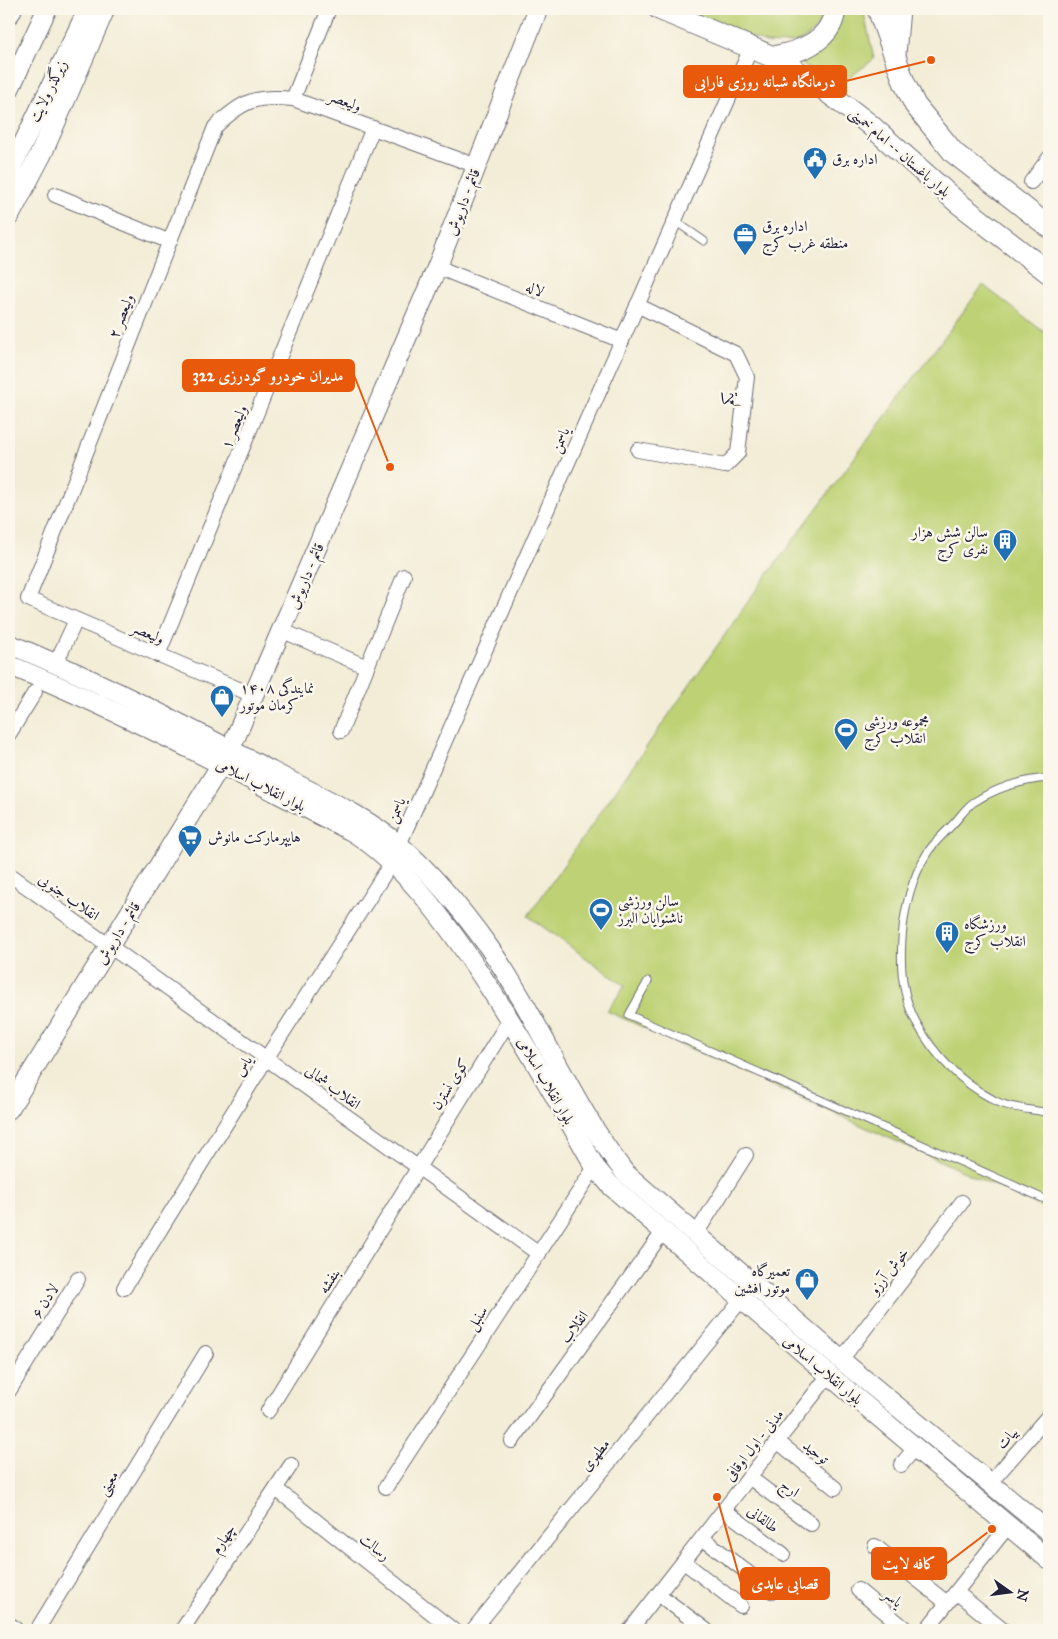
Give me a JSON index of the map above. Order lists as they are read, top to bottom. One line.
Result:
{"streets":{"main road":["زیرگذر ولایت","بلوار باغستان -- امام خمینی","قائم - داریوش","بلوار انقلاب اسلامی"],"street":["ولیعصر","لاله","ولیعصر ۲","یکم","ولیعصر ۱","یاسمن","انقلاب جنوبی","یاس","کوی نسترن","انقلاب شمالی","خوش آرزو","بنفشه","لادن ۶","سنبل","انقلاب","بیات","مدنی - اول اوقافی","توحید","مطهری","معینی","ارج","طالقانی","چهارم","رسالت","یاسر"]},"crossings":[["ولیعصر","قائم - داریوش"],["ولیعصر","ولیعصر ۲"],["ولیعصر","ولیعصر ۱"],["بلوار باغستان -- امام خمینی","یاسمن"],["قائم - داریوش","لاله"],["قائم - داریوش","بلوار انقلاب اسلامی"],["قائم - داریوش","انقلاب جنوبی"],["قائم - داریوش","انقلاب شمالی"],["لاله","یاسمن"],["یکم","یاسمن"],["یاسمن","بلوار انقلاب اسلامی"],["بلوار انقلاب اسلامی","یاس"],["بلوار انقلاب اسلامی","کوی نسترن"],["بلوار انقلاب اسلامی","خوش آرزو"],["بلوار انقلاب اسلامی","سنبل"],["بلوار انقلاب اسلامی","انقلاب"],["بلوار انقلاب اسلامی","بیات"],["بلوار انقلاب اسلامی","مدنی - اول اوقافی"],["بلوار انقلاب اسلامی","مطهری"],["انقلاب جنوبی","انقلاب شمالی"],["یاس","انقلاب شمالی"],["کوی نسترن","انقلاب شمالی"],["کوی نسترن","بنفشه"],["انقلاب شمالی","بنفشه"],["انقلاب شمالی","سنبل"],["مدنی - اول اوقافی","توحید"],["مدنی - اول اوقافی","ارج"],["مدنی - اول اوقافی","طالقانی"],["چهارم","رسالت"]],"places":{"other":["درمانگاه شبانه روزی فارابی","مدیران خودرو گودرزی 322","قصابی عابدی","کافه لایت"],"public building":["اداره برق"],"office":["اداره برق منطقه غرب کرج"],"building":["سالن شش هزار نفری کرج","ورزشگاه انقلاب کرج"],"shop":["نمایندگی ۱۴۰۸ کرمان موتور","تعمیرگاه موتور افشین"],"sports":["مجموعه ورزشی انقلاب کرج","سالن ورزشی ناشنوایان البرز"],"supermarket":["هایپرمارکت مانوش"]},"north":"right"}
